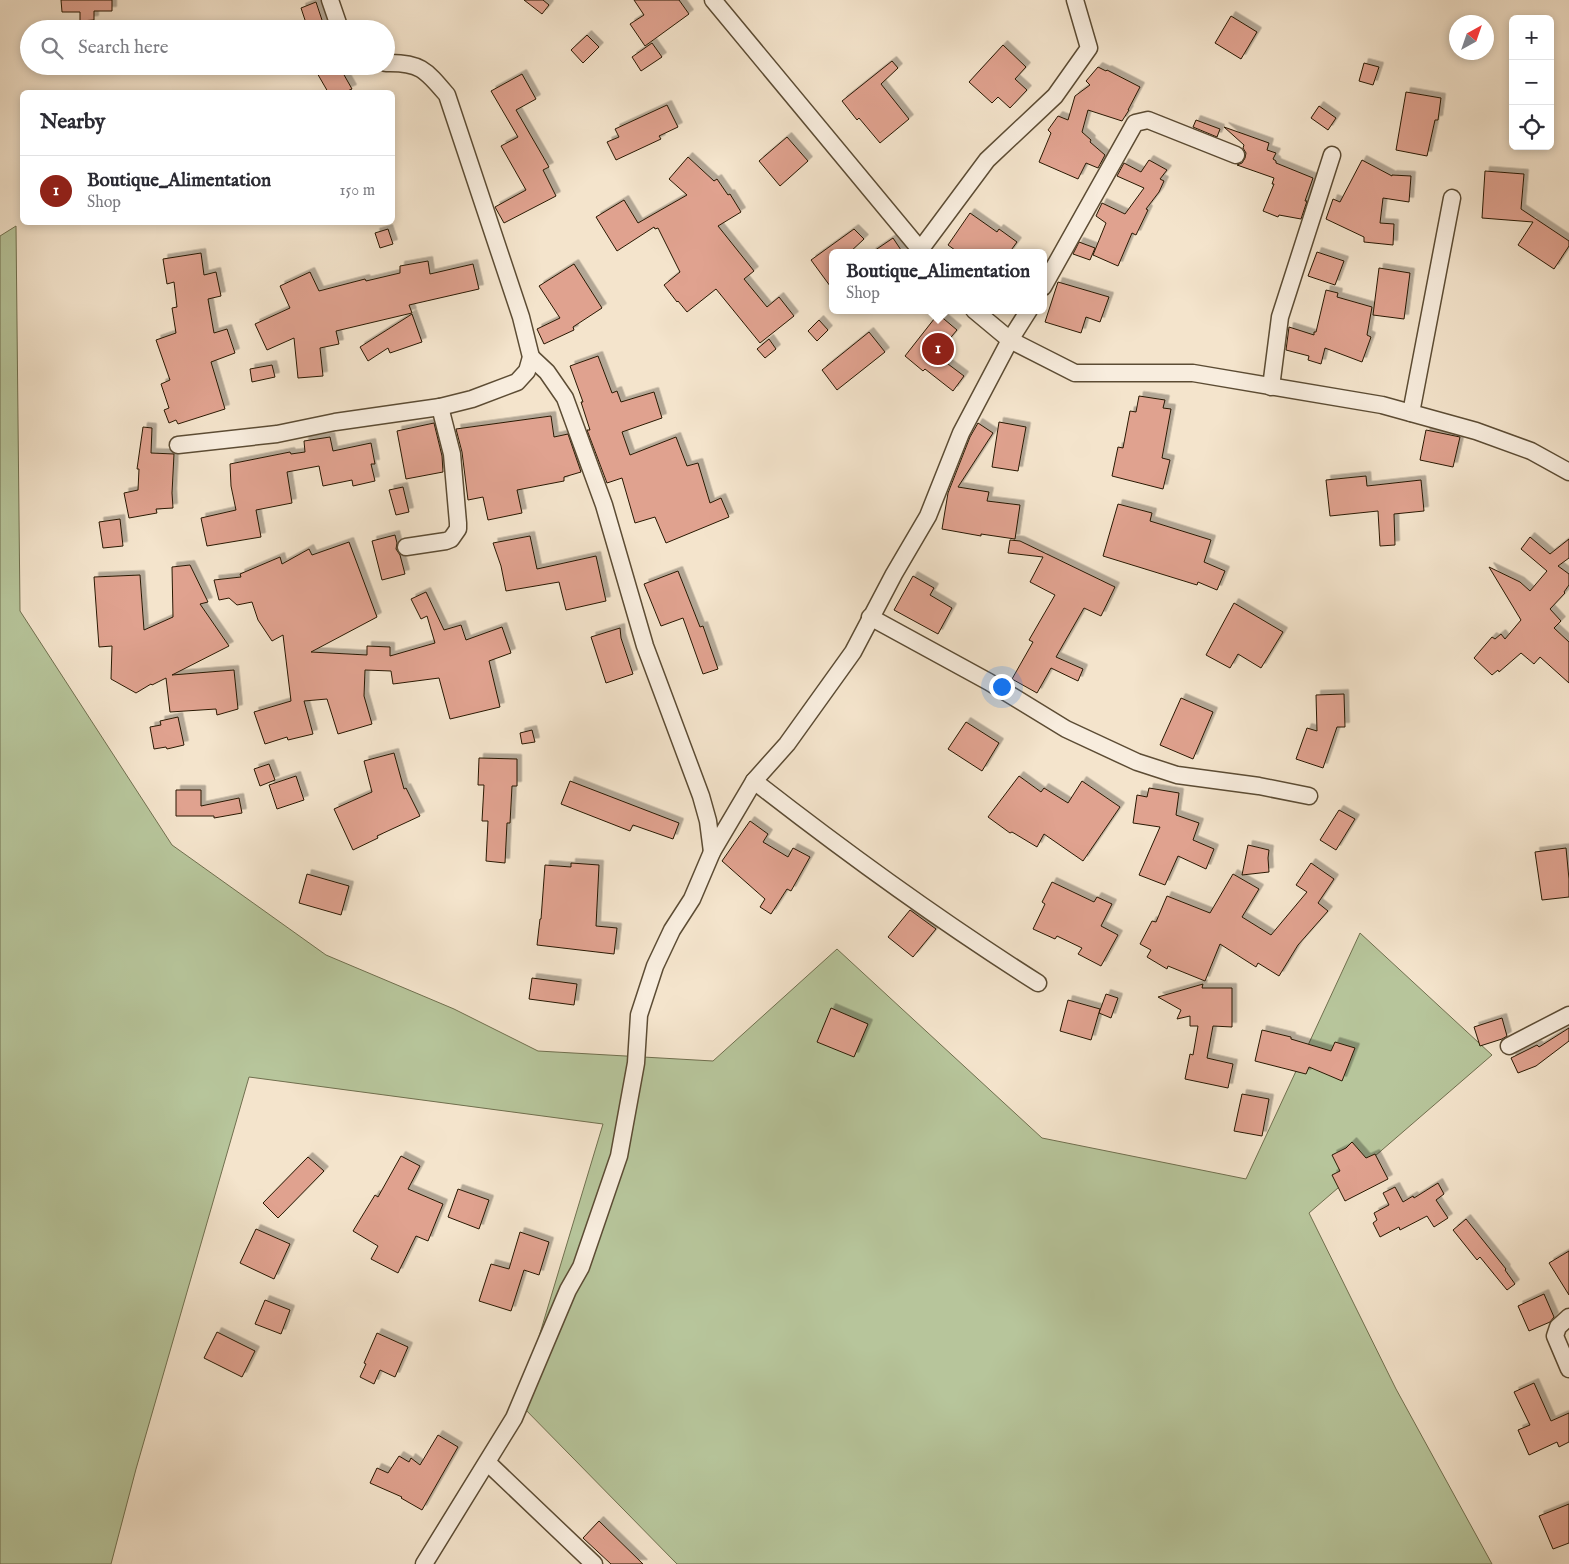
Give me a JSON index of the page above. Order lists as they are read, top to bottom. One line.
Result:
{"north":"top right","page":{"map_buttons":["+","−"],"search":"Search here","heading":"Nearby","list":[{"mark":"1","name":"Boutique_Alimentation","note":"Shop","value":"150 m"}],"popup":["Boutique_Alimentation","Shop"],"pins":"1"}}
